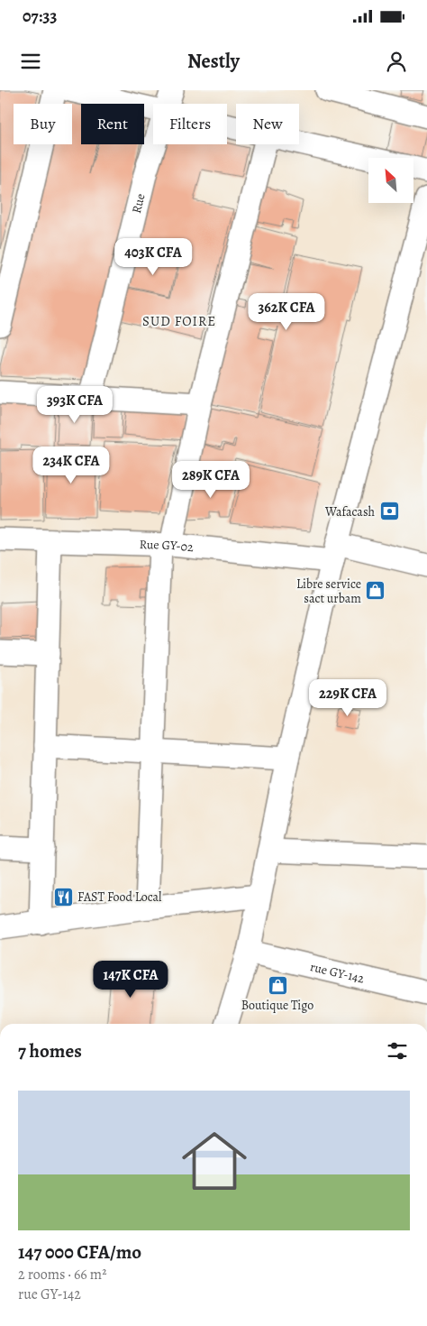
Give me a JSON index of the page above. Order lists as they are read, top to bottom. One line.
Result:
{"streets":{"street":["Rue","Rue GY-02","rue GY-142"]},"districts":["SUD FOIRE"],"places":{"bank":["Wafacash"],"shop":["Libre service sact urbam","Boutique Tigo"],"restaurant":["FAST Food Local"]},"north":"top left","page":{"status":"07:33","header":"Nestly","chip":["Buy","Rent","Filters","New"],"price":["403K CFA","362K CFA","393K CFA","234K CFA","289K CFA","229K CFA","147K CFA"],"heading":"7 homes","list":[{"name":"147 000 CFA/mo","note":"2 rooms · 66 m² · rue GY-142"}]}}
